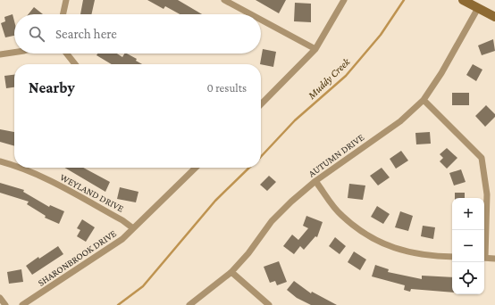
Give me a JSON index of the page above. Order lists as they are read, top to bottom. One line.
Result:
{"streets":{"street":["AUTUMN DRIVE","WEYLAND DRIVE","SHARONBROOK DRIVE"]},"crossings":[["WEYLAND DRIVE","SHARONBROOK DRIVE"]],"water":["Muddy Creek"],"page":{"search":"Search here","heading":["Nearby","0 results"],"map_buttons":["+","−"]}}
